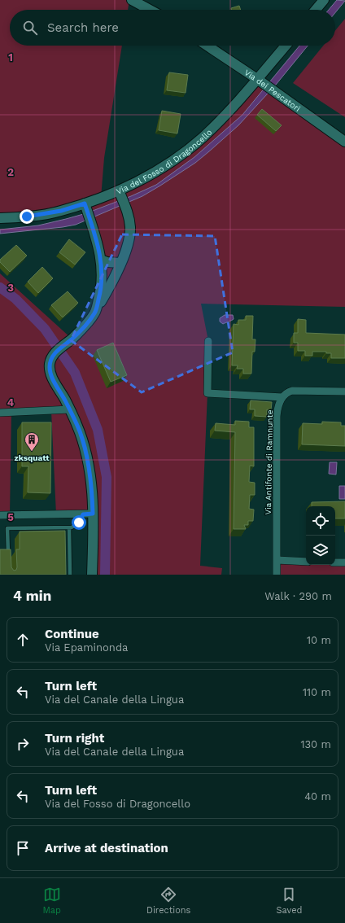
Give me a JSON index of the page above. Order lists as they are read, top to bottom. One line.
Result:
{"streets":{"street":["Via dei Pescatori","Via del Fosso di Dragoncello","Via Antifonte di Ramnunte"]},"crossings":[["Via dei Pescatori","Via del Fosso di Dragoncello"]],"places":{"building":["zksquatt"]},"page":{"search":"Search here","heading":["4 min","Walk · 290 m"],"list":[["Continue","Via Epaminonda","10 m"],["Turn left","Via del Canale della Lingua","110 m"],["Turn right","Via del Canale della Lingua","130 m"],["Turn left","Via del Fosso di Dragoncello","40 m"],"Arrive at destination"],"nav":["Map","Directions","Saved"]},"grid":{"rows":["1","2","3","4","5"]}}
